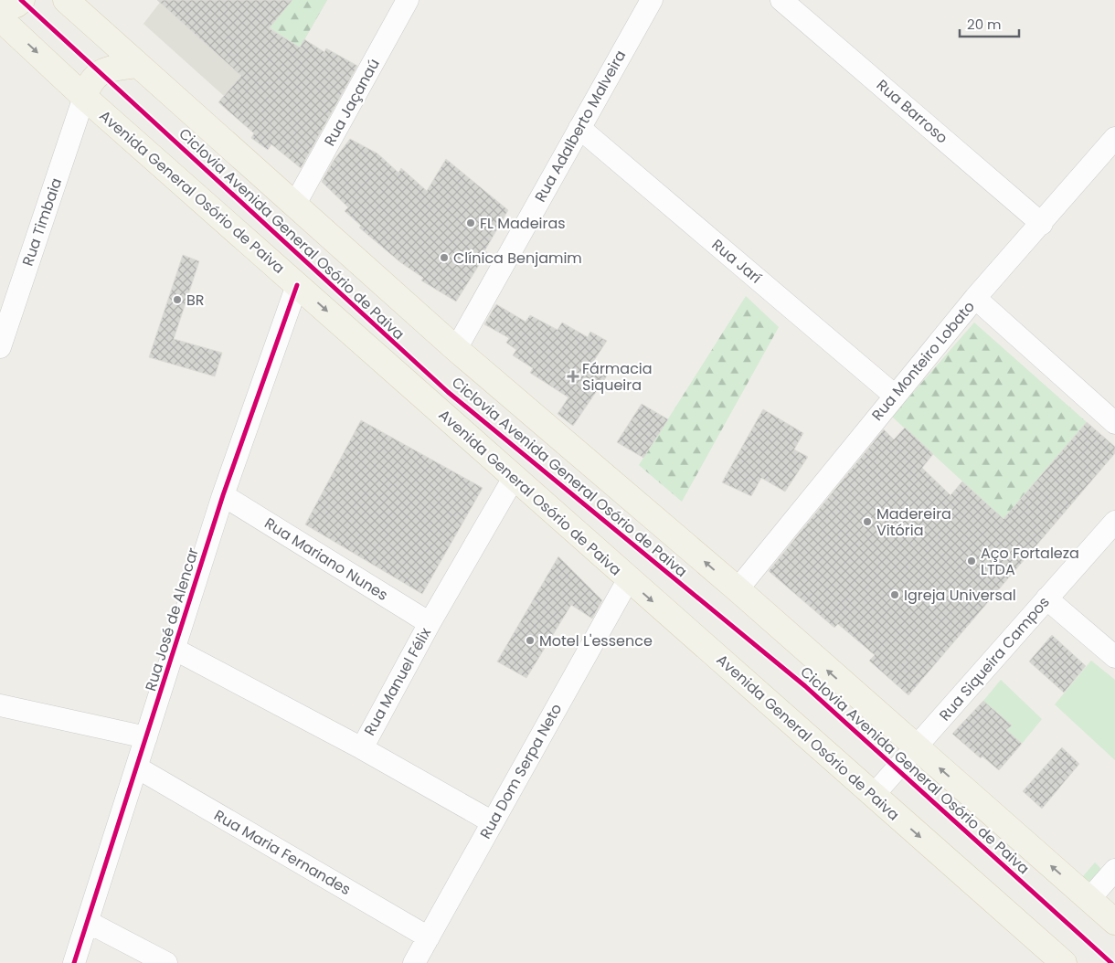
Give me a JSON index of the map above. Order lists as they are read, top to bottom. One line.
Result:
{"streets":{"main road":["Avenida General Osório de Paiva"],"street":["Rua Jaçanaú","Rua Barroso","Rua Adalberto Malveira","Rua Timbaia","Rua Jarí","Rua Monteiro Lobato","Rua Mariano Nunes","Rua José de Alencar","Rua Siqueira Campos","Rua Manuel Félix","Rua Dom Serpa Neto","Rua Maria Fernandes"],"cycle path":["Ciclovia Avenida General Osório de Paiva"]},"crossings":[["Rua Barroso","Rua Monteiro Lobato"],["Rua Adalberto Malveira","Rua Jarí"],["Avenida General Osório de Paiva","Rua Timbaia"],["Avenida General Osório de Paiva","Rua José de Alencar"],["Avenida General Osório de Paiva","Rua Siqueira Campos"],["Avenida General Osório de Paiva","Rua Manuel Félix"],["Avenida General Osório de Paiva","Rua Dom Serpa Neto"],["Rua Jarí","Rua Monteiro Lobato"],["Rua Mariano Nunes","Rua José de Alencar"],["Rua Mariano Nunes","Rua Manuel Félix"],["Rua José de Alencar","Rua Manuel Félix"],["Rua José de Alencar","Rua Maria Fernandes"],["Rua Dom Serpa Neto","Rua Maria Fernandes"]],"places":{"other":["FL Madeiras","Clínica Benjamim","BR","Madereira Vitória","Aço Fortaleza LTDA","Igreja Universal","Motel L'essence"],"health":["Fármacia Siqueira"]},"scale_bar":"20 m"}
